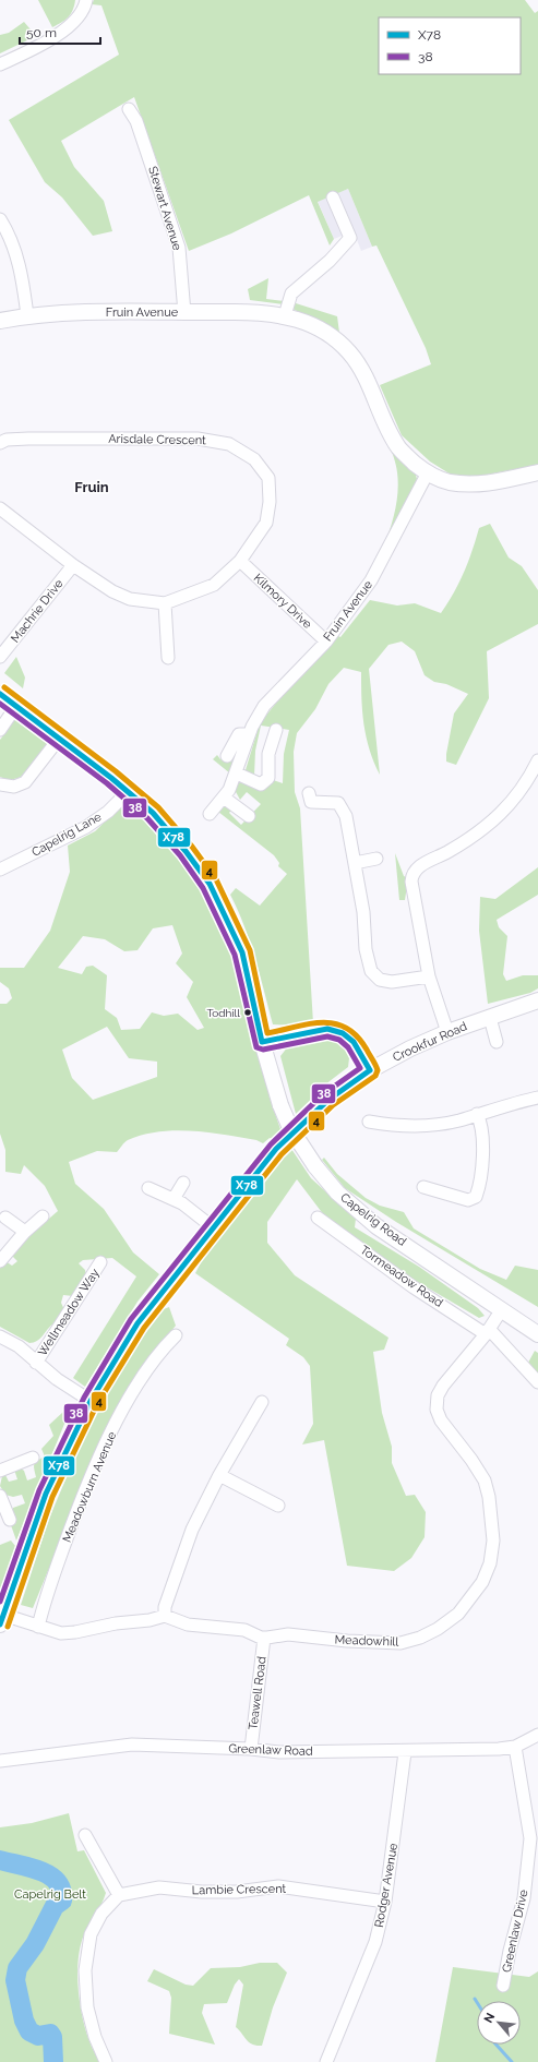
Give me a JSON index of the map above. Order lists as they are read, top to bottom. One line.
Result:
{"streets":{"street":["Stewart Avenue","Fruin Avenue","Arisdale Crescent","Kilmory Drive","Machrie Drive","Capelrig Lane","Crookfur Road","Capelrig Road","Tormeadow Road","Wellmeadow Way","Meadowburn Avenue","Meadowhill","Teawell Road","Greenlaw Road","Rodger Avenue","Lambie Crescent","Greenlaw Drive"]},"crossings":[["Stewart Avenue","Fruin Avenue"],["Fruin Avenue","Kilmory Drive"],["Arisdale Crescent","Kilmory Drive"],["Arisdale Crescent","Machrie Drive"],["Capelrig Lane","Capelrig Road"],["Crookfur Road","Wellmeadow Way"],["Capelrig Road","Meadowhill"],["Tormeadow Road","Meadowhill"],["Meadowhill","Teawell Road"],["Teawell Road","Greenlaw Road"],["Greenlaw Road","Rodger Avenue"],["Greenlaw Road","Greenlaw Drive"],["Rodger Avenue","Lambie Crescent"]],"districts":["Fruin"],"parks":["Capelrig Belt"],"places":["Todhill"],"lines":["transit line 4","transit line X78","transit line 38"],"legend":["X78","38"],"scale_bar":"50 m","north":"top left"}
